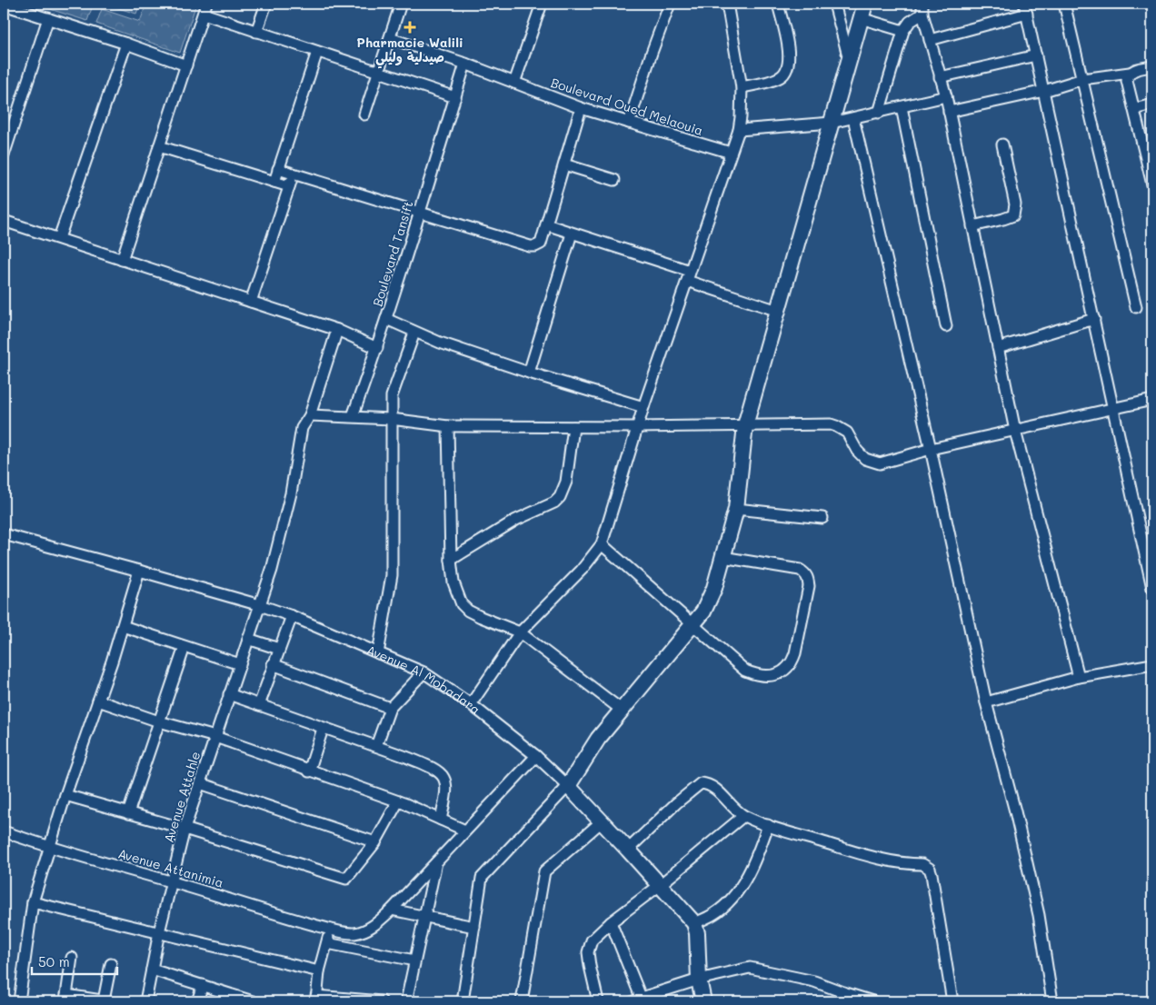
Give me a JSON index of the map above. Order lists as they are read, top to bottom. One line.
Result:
{"streets":{"street":["Boulevard Oued Melaouia","Boulevard Tansift","Avenue Al Mobadara","Avenue Attahle","Avenue Attanimia"]},"crossings":[["Boulevard Oued Melaouia","Boulevard Tansift"],["Avenue Al Mobadara","Avenue Attahle"],["Avenue Al Mobadara","Avenue Attanimia"],["Avenue Attahle","Avenue Attanimia"]],"places":{"health":["Pharmacie Walili صيدلية وليلي"]},"scale_bar":"50 m"}
